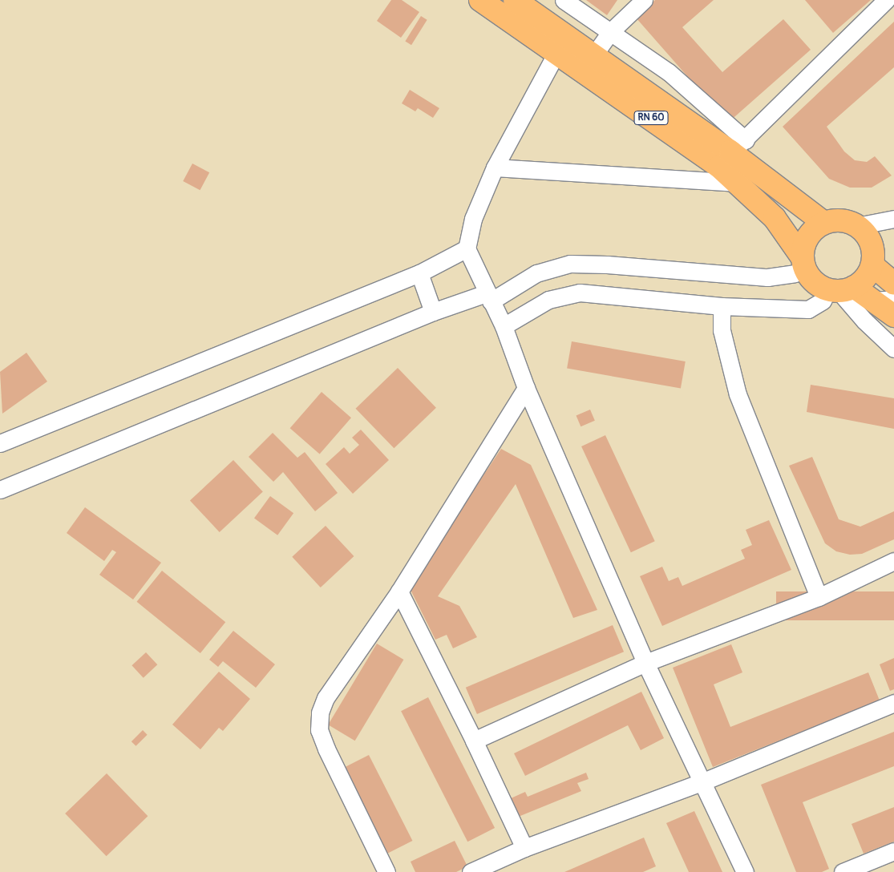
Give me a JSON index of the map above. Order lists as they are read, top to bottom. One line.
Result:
{"streets":{"main road":["RN 60"]}}
